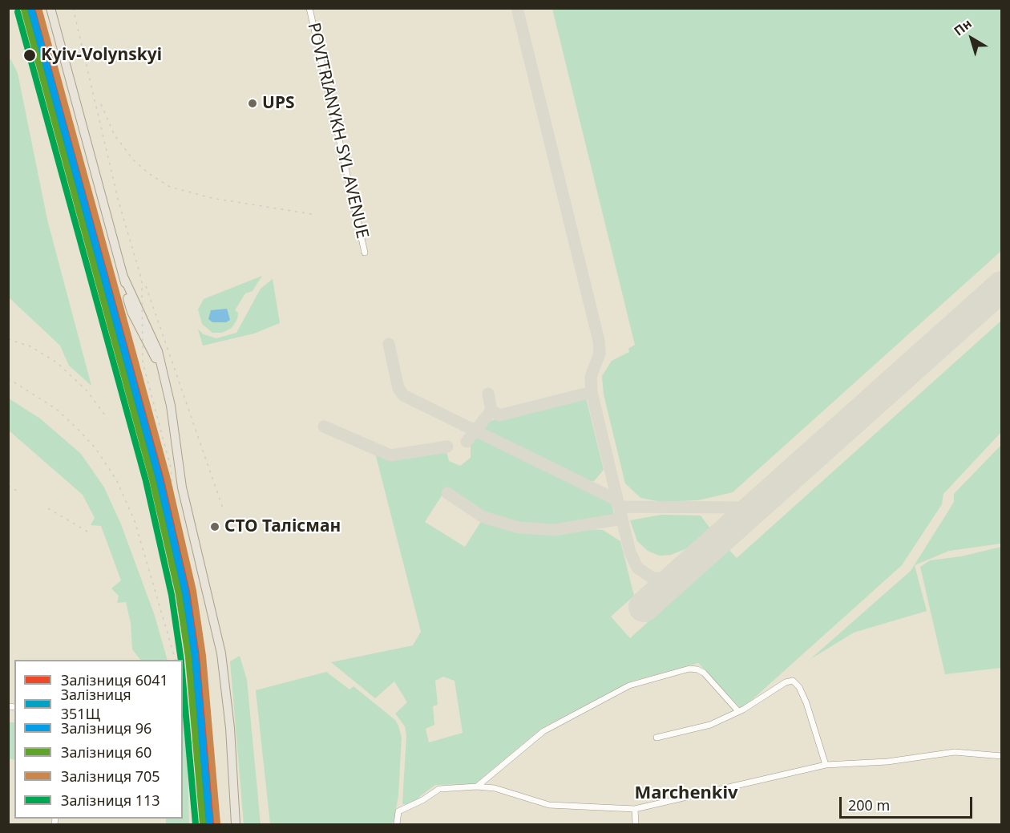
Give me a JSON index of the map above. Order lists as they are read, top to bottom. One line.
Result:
{"streets":{"street":["POVITRIANYKH SYL AVENUE"]},"districts":["Marchenkiv"],"places":["Kyiv-Volynskyi","UPS","СТО Талісман"],"lines":["rail line 6041","rail line 96","rail line 705","rail line 351Щ","rail line 60","rail line 113"],"legend":["Залізниця 6041","Залізниця 351Щ","Залізниця 96","Залізниця 60","Залізниця 705","Залізниця 113"],"scale_bar":"200 m","north":"top left"}
